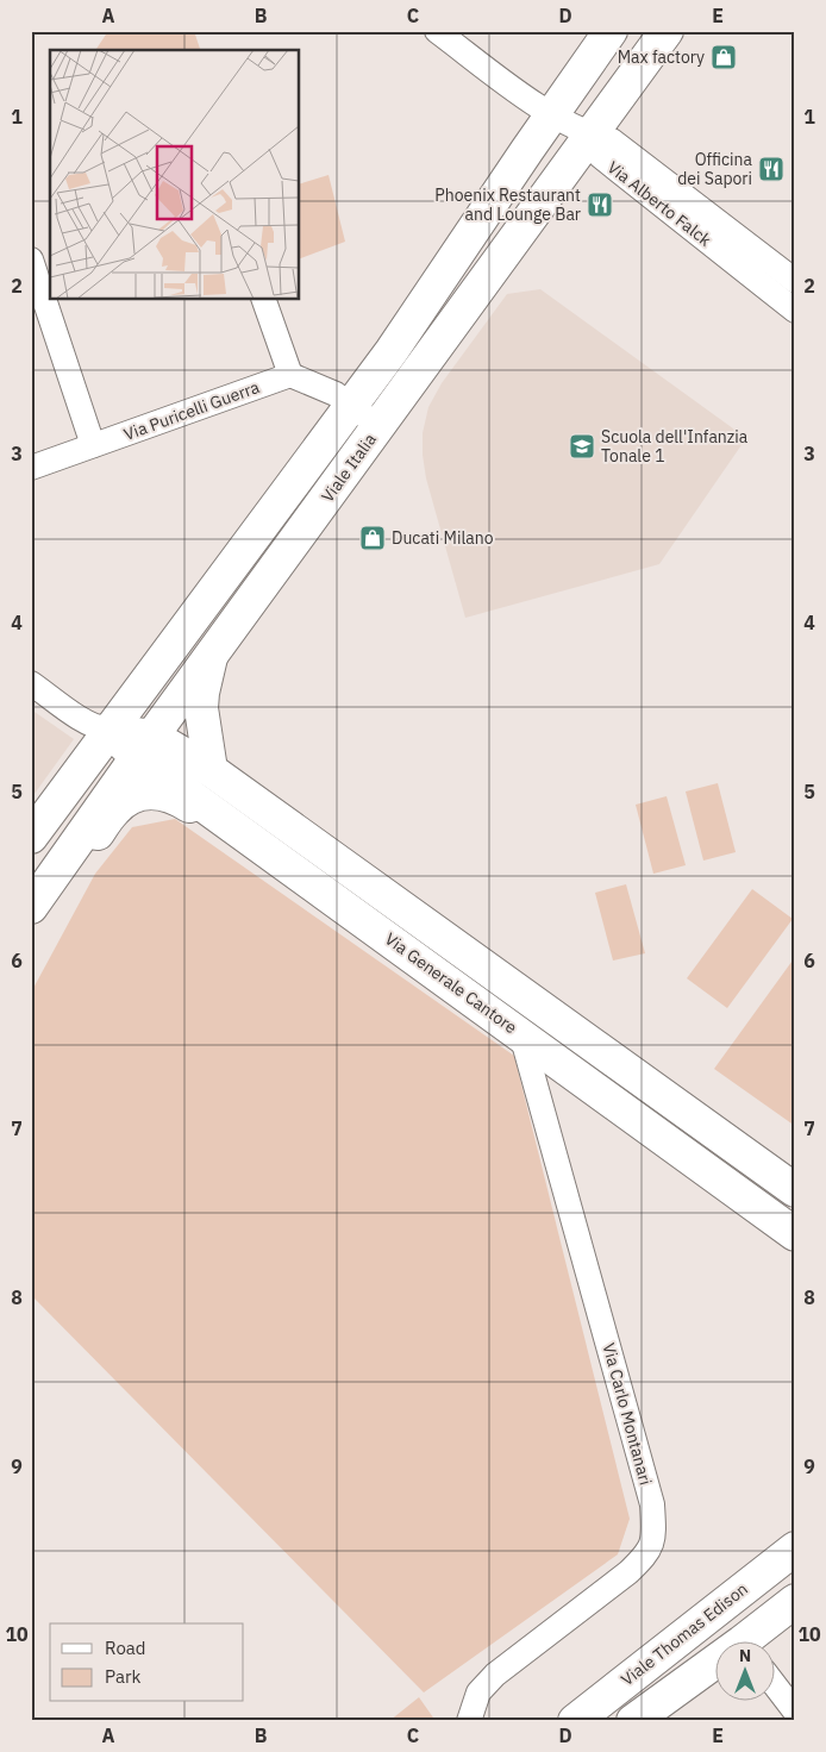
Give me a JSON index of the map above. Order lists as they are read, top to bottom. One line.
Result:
{"streets":{"street":["Via Alberto Falck","Via Puricelli Guerra","Viale Italia","Via Generale Cantore","Via Carlo Montanari","Viale Thomas Edison"]},"crossings":[["Via Alberto Falck","Viale Italia"],["Viale Italia","Via Generale Cantore"],["Via Generale Cantore","Via Carlo Montanari"]],"places":{"shop":["Max factory","Ducati Milano"],"restaurant":["Officina dei Sapori","Phoenix Restaurant and Lounge Bar"],"school or university":["Scuola dell'Infanzia Tonale 1"]},"legend":["Road","Park"],"north":"top","grid":{"columns":["A","B","C","D","E"],"rows":["1","2","3","4","5","6","7","8","9","10"]}}
